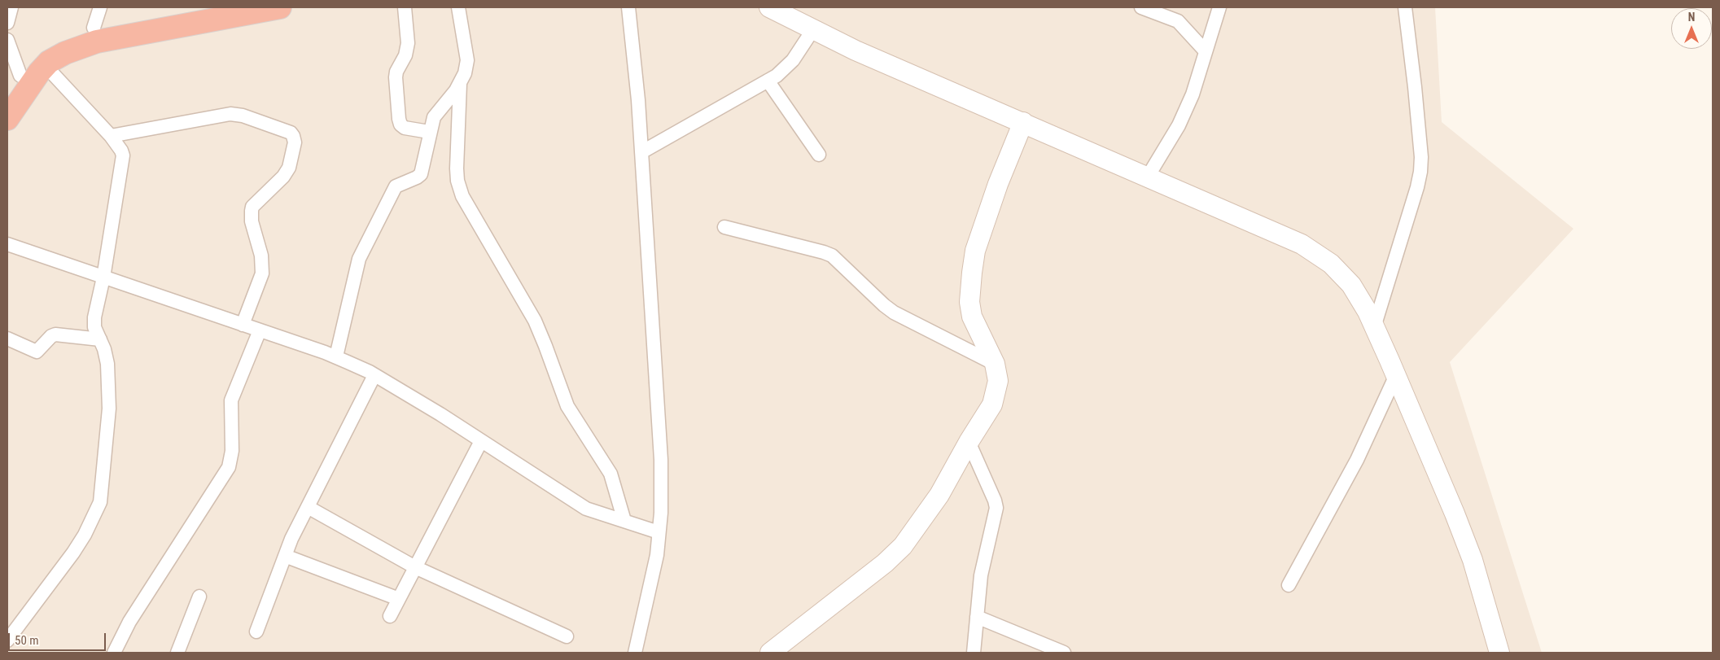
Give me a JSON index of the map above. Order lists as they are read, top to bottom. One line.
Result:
{"scale_bar":"50 m","north":"top"}
